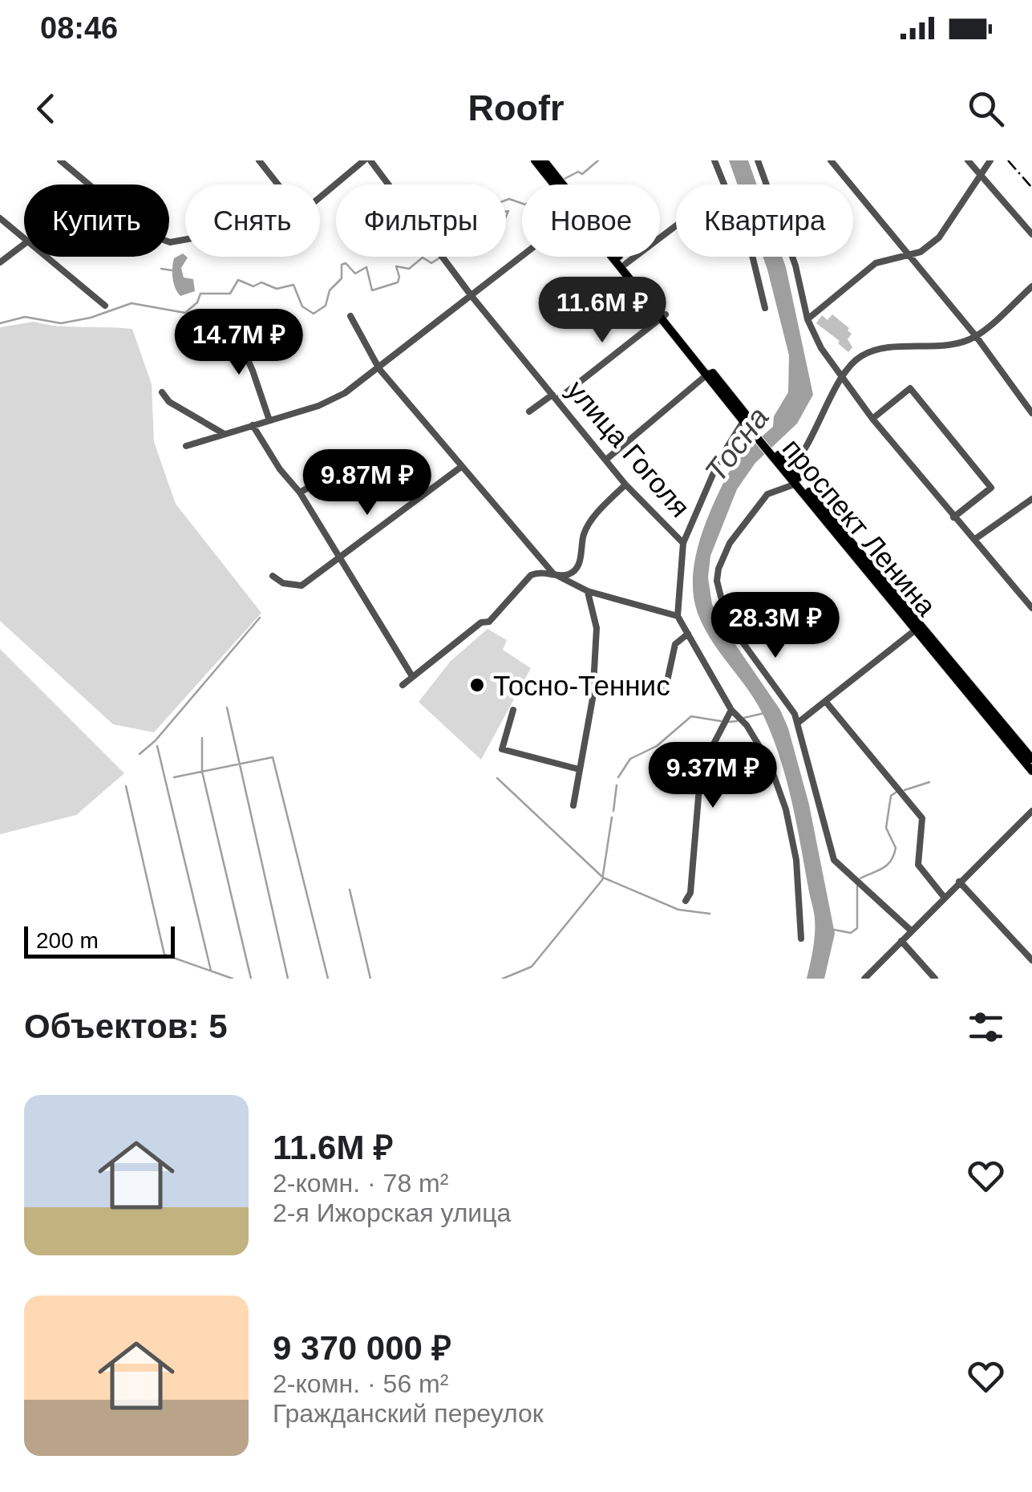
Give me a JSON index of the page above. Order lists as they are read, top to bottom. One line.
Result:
{"streets":{"main road":["проспект Ленина"],"street":["улица Гоголя"]},"water":["Тосна"],"places":["Тосно-Теннис"],"scale_bar":"200 m","page":{"status":"08:46","header":"Roofr","chip":["Купить","Снять","Фильтры","Новое","Квартира"],"price":["11.6M ₽","14.7M ₽","9.87M ₽","28.3M ₽","9.37M ₽"],"scale":"200 m","heading":"Объектов: 5","list":[{"name":"11.6M ₽","note":"2-комн. · 78 m² · 2-я Ижорская улица"},{"name":"9 370 000 ₽","note":"2-комн. · 56 m² · Гражданский переулок"}]}}
